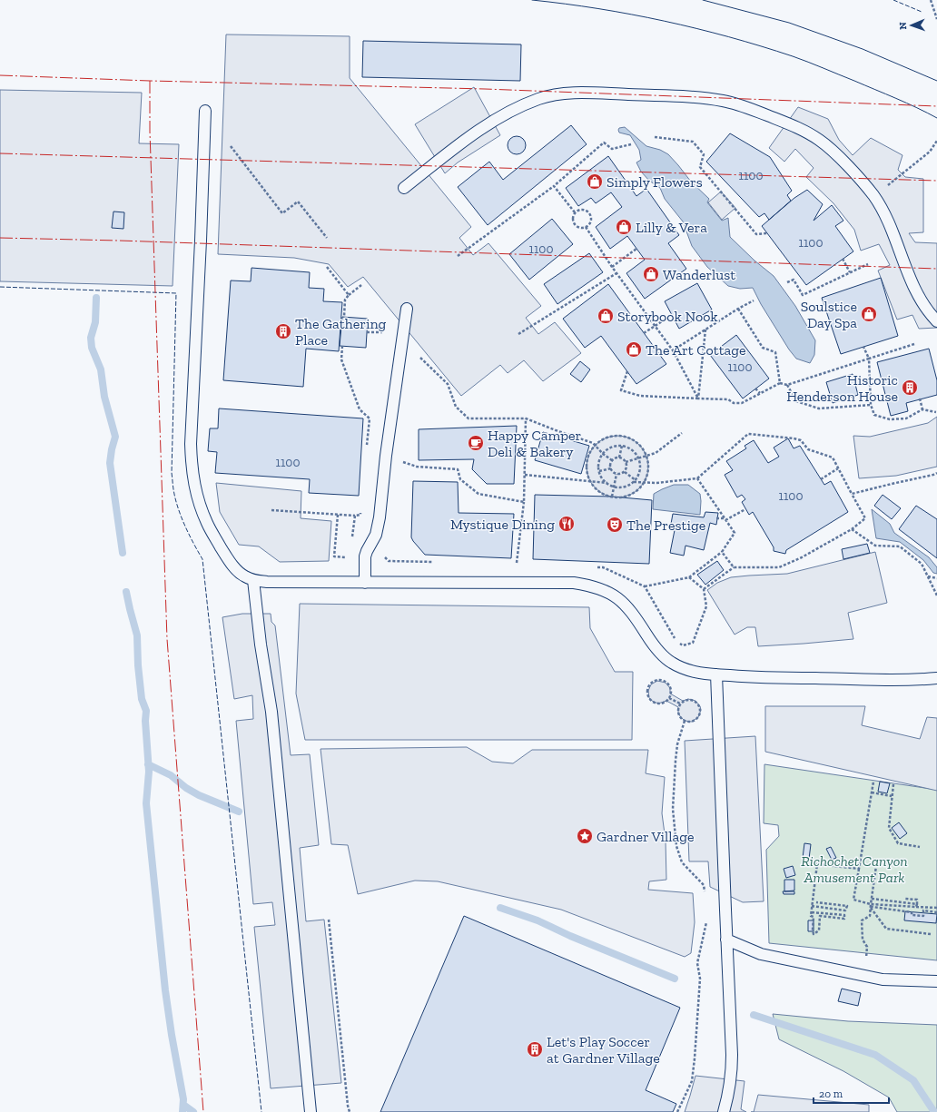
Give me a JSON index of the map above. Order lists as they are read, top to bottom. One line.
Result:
{"parks":["Richochet Canyon Amusement Park"],"places":{"shop":["Simply Flowers","Lilly & Vera","Wanderlust","Soulstice Day Spa","Storybook Nook","The Art Cottage"],"building":["The Gathering Place","Historic Henderson House","Let's Play Soccer at Gardner Village"],"cafe":["Happy Camper Deli & Bakery"],"restaurant":["Mystique Dining"],"theatre":["The Prestige"],"place":["Gardner Village"]},"house_numbers":["1100","1100","1100","1100","1100","1100"],"scale_bar":"20 m","north":"left"}
